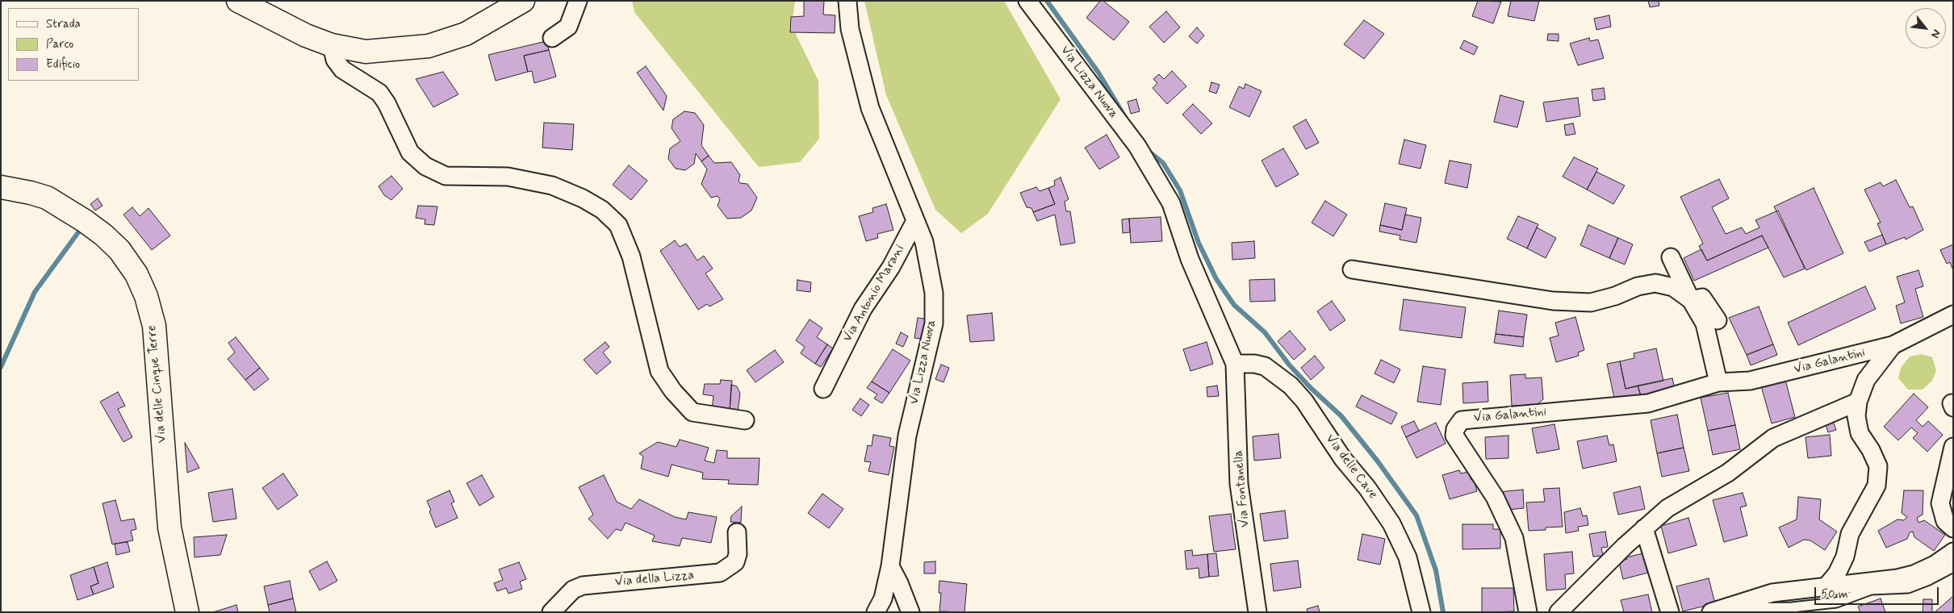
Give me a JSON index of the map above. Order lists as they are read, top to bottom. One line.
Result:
{"streets":{"main road":["Via delle Cinque Terre"],"street":["Via Lizza Nuova","Via Antonio Marani","Via Galantini","Via delle Cave","Via Fontanella","Via della Lizza"]},"crossings":[["Via Lizza Nuova","Via Antonio Marani"],["Via Lizza Nuova","Via delle Cave"],["Via Lizza Nuova","Via Fontanella"],["Via delle Cave","Via Fontanella"]],"legend":["Strada","Parco","Edificio"],"scale_bar":"50 m","north":"bottom right"}
